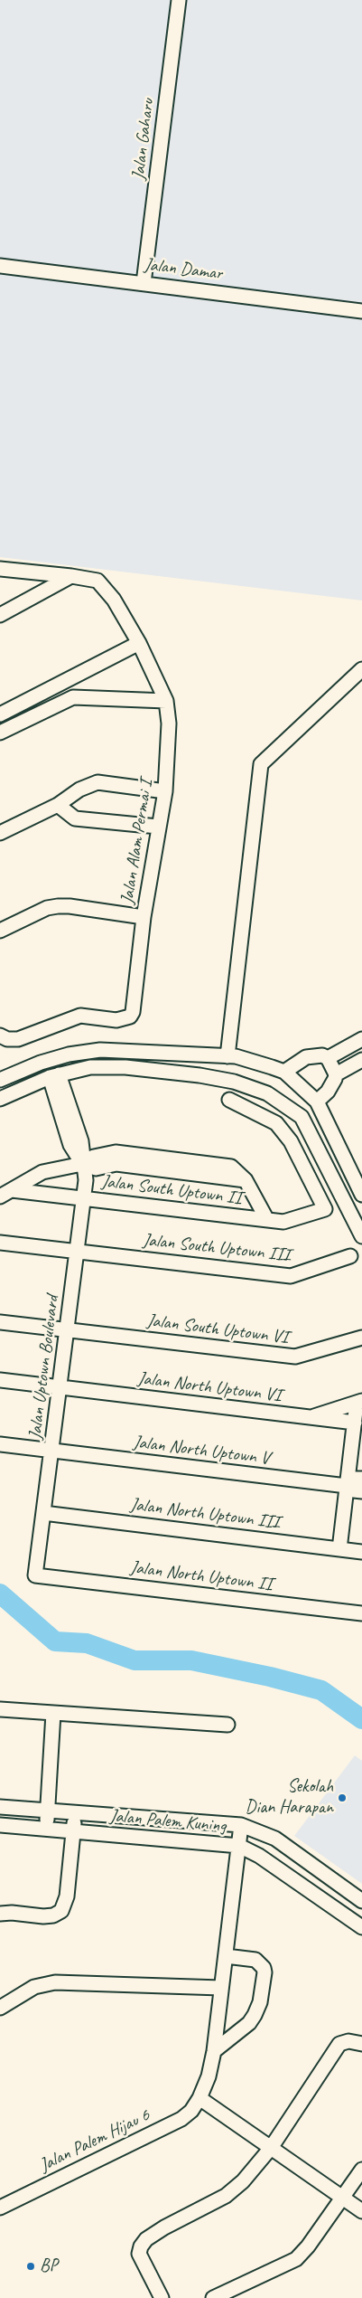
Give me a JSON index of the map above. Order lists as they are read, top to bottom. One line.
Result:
{"streets":{"street":["Jalan Gaharu","Jalan Damar","Jalan Alam Permai I","Jalan South Uptown II","Jalan South Uptown III","Jalan South Uptown VI","Jalan Uptown Boulevard","Jalan North Uptown VI","Jalan North Uptown V","Jalan North Uptown III","Jalan North Uptown II","Jalan Palem Kuning","Jalan Palem Hijau 6"]},"crossings":[["Jalan Gaharu","Jalan Damar"],["Jalan South Uptown II","Jalan Uptown Boulevard"],["Jalan South Uptown III","Jalan Uptown Boulevard"],["Jalan South Uptown VI","Jalan Uptown Boulevard"],["Jalan Uptown Boulevard","Jalan North Uptown VI"],["Jalan Uptown Boulevard","Jalan North Uptown V"],["Jalan Uptown Boulevard","Jalan North Uptown III"],["Jalan Uptown Boulevard","Jalan North Uptown II"],["Jalan Palem Kuning","Jalan Palem Hijau 6"]],"places":["Sekolah Dian Harapan","BP"]}
